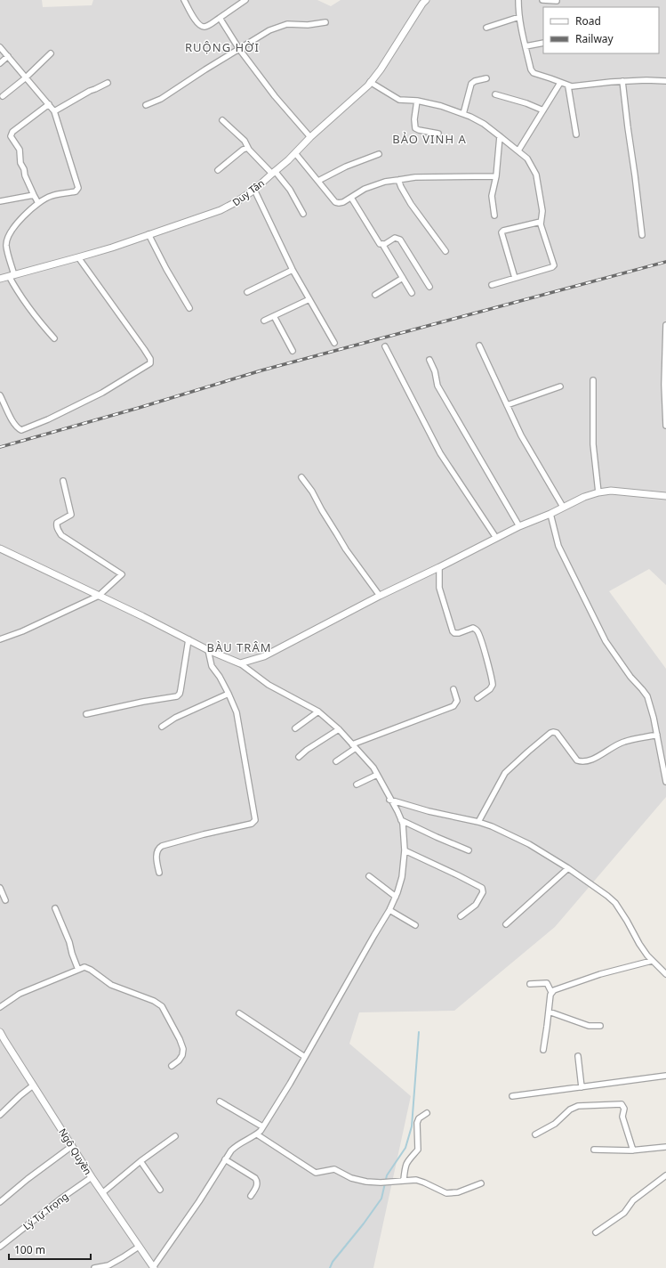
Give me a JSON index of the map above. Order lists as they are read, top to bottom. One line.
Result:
{"streets":{"street":["Duy Tân","Ngô Quyền","Lý Tự Trọng"]},"crossings":[["Ngô Quyền","Lý Tự Trọng"]],"districts":["RUỘNG HỜI","BẢO VINH A","BÀU TRÂM"],"legend":["Road","Railway"],"scale_bar":"100 m"}
